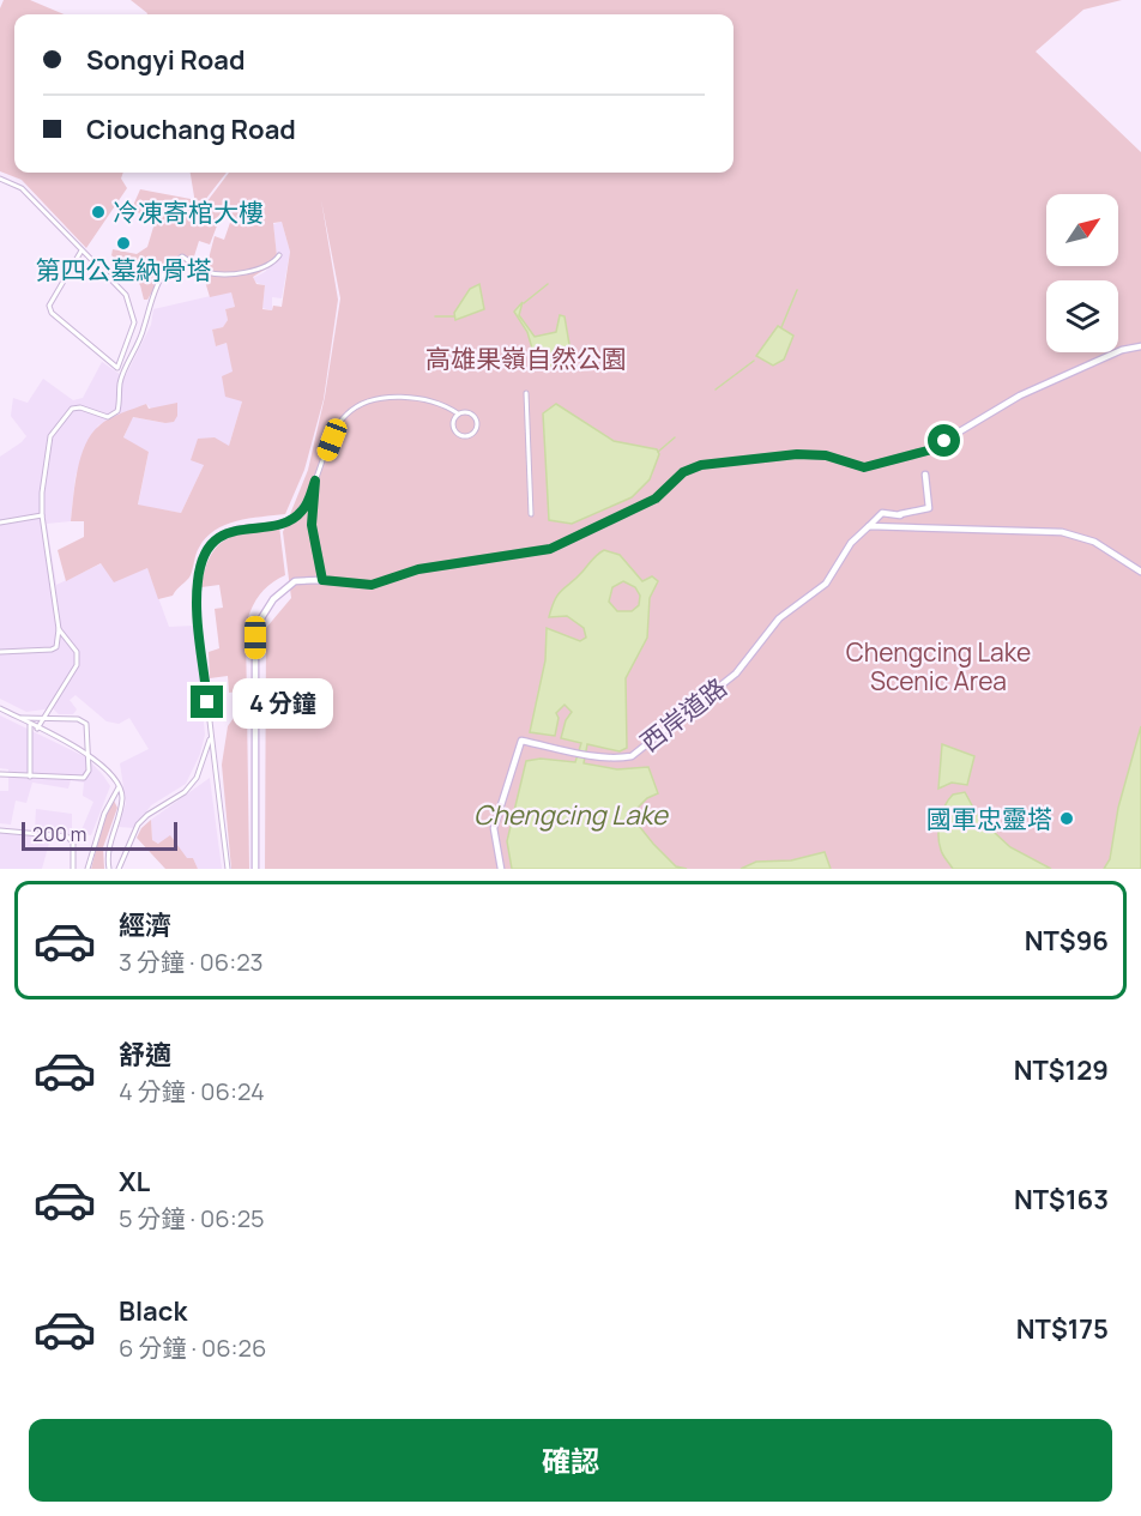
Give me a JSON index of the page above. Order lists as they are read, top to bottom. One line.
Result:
{"streets":{"street":["西岸道路"]},"water":["Chengcing Lake"],"parks":["高雄果嶺自然公園","Chengcing Lake Scenic Area"],"places":["冷凍寄棺大樓","第四公墓納骨塔","國軍忠靈塔"],"scale_bar":"200 m","north":"top right","page":{"banner":["Songyi Road","Ciouchang Road"],"bubble":"4 分鐘","scale":"200 m","list":[{"name":"經濟","note":"3 分鐘 · 06:23","value":"NT$96"},{"name":"舒適","note":"4 分鐘 · 06:24","value":"NT$129"},{"name":"XL","note":"5 分鐘 · 06:25","value":"NT$163"},{"name":"Black","note":"6 分鐘 · 06:26","value":"NT$175"}],"buttons":"確認"}}
